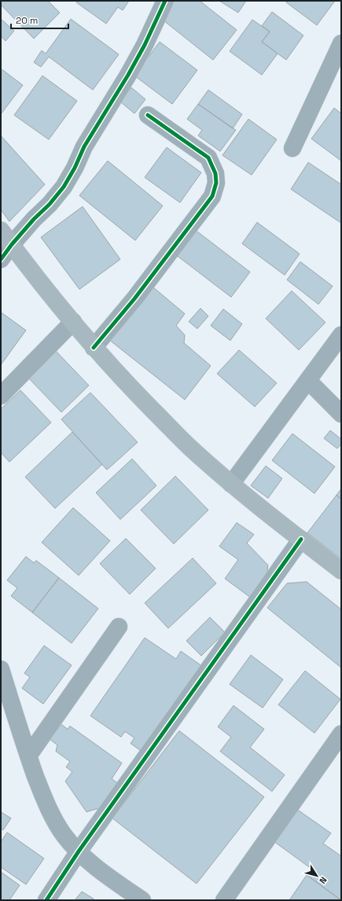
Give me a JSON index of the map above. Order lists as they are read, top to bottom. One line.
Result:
{"scale_bar":"20 m","north":"bottom right"}
